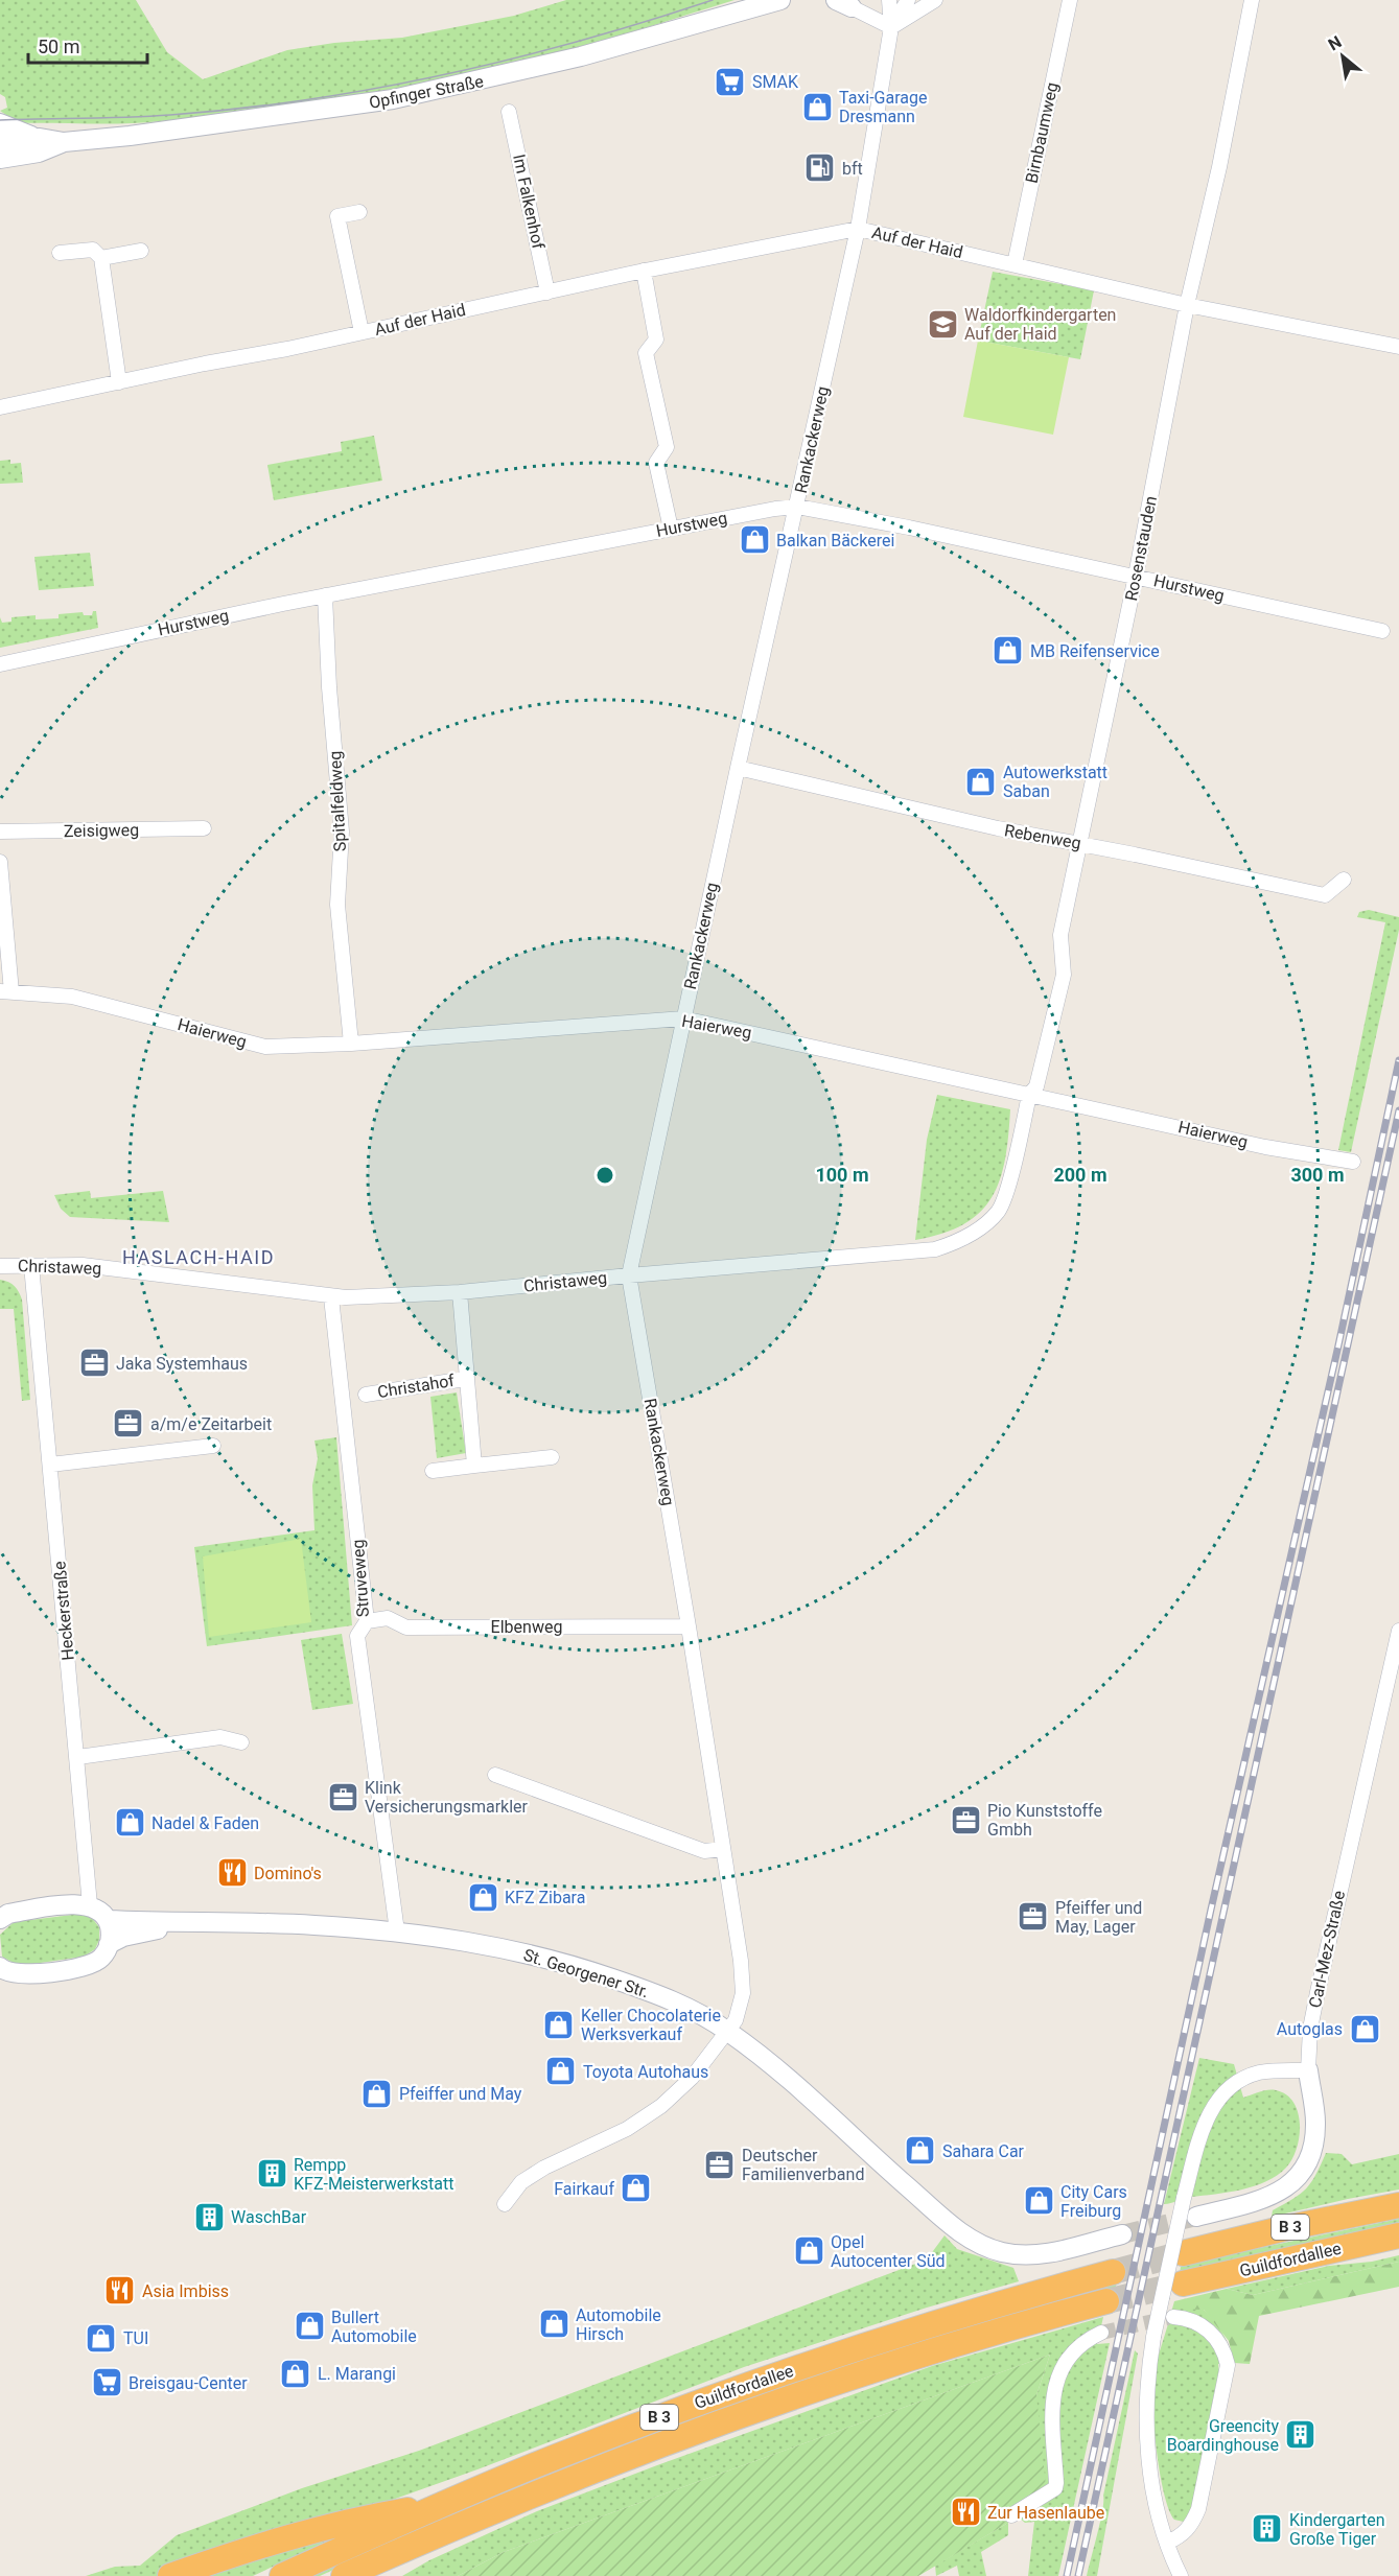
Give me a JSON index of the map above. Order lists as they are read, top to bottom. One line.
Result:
{"streets":{"highway":["B 3","Guildfordallee"],"street":["Opfinger Straße","Birnbaumweg","Im Falkenhof","Auf der Haid","Rankackerweg","Hurstweg","Rosenstauden","Spitalfeldweg","Zeisigweg","Rebenweg","Haierweg","Christaweg","Christahof","Struveweg","Heckerstraße","Elbenweg","Carl-Mez-Straße","St. Georgener Str."]},"crossings":[["Birnbaumweg","Auf der Haid"],["Im Falkenhof","Auf der Haid"],["Auf der Haid","Rankackerweg"],["Auf der Haid","Rosenstauden"],["Rankackerweg","Hurstweg"],["Rankackerweg","Rebenweg"],["Rankackerweg","Haierweg"],["Rankackerweg","Christaweg"],["Rankackerweg","Elbenweg"],["Rankackerweg","St. Georgener Str."],["Hurstweg","Rosenstauden"],["Hurstweg","Spitalfeldweg"],["Rosenstauden","Rebenweg"],["Rosenstauden","Haierweg"],["Rosenstauden","Christaweg"],["Spitalfeldweg","Haierweg"],["Haierweg","Christaweg"],["Christaweg","Christahof"],["Christaweg","Struveweg"],["Christaweg","Heckerstraße"],["Struveweg","Elbenweg"],["Struveweg","St. Georgener Str."],["B 3","Guildfordallee"]],"districts":["HASLACH-HAID"],"places":{"supermarket":["SMAK","Breisgau-Center"],"shop":["Taxi-Garage Dresmann","Balkan Bäckerei","MB Reifenservice","Autowerkstatt Saban","Nadel & Faden","KFZ Zibara","Keller Chocolaterie Werksverkauf","Autoglas","Toyota Autohaus","Pfeiffer und May","Sahara Car","Fairkauf","City Cars Freiburg","Opel Autocenter Süd","Automobile Hirsch","Bullert Automobile","TUI","L. Marangi"],"fuel station":["bft"],"school or university":["Waldorfkindergarten Auf der Haid"],"office":["Jaka Systemhaus","a/m/e Zeitarbeit","Klink Versicherungsmarkler","Pio Kunststoffe Gmbh","Pfeiffer und May, Lager","Deutscher Familienverband"],"restaurant":["Domino's","Asia Imbiss","Zur Hasenlaube"],"building":["Rempp KFZ-Meisterwerkstatt","WaschBar","Greencity Boardinghouse","Kindergarten Große Tiger"]},"scale_bar":"50 m","north":"top left","rings":["100 m","200 m","300 m"]}
